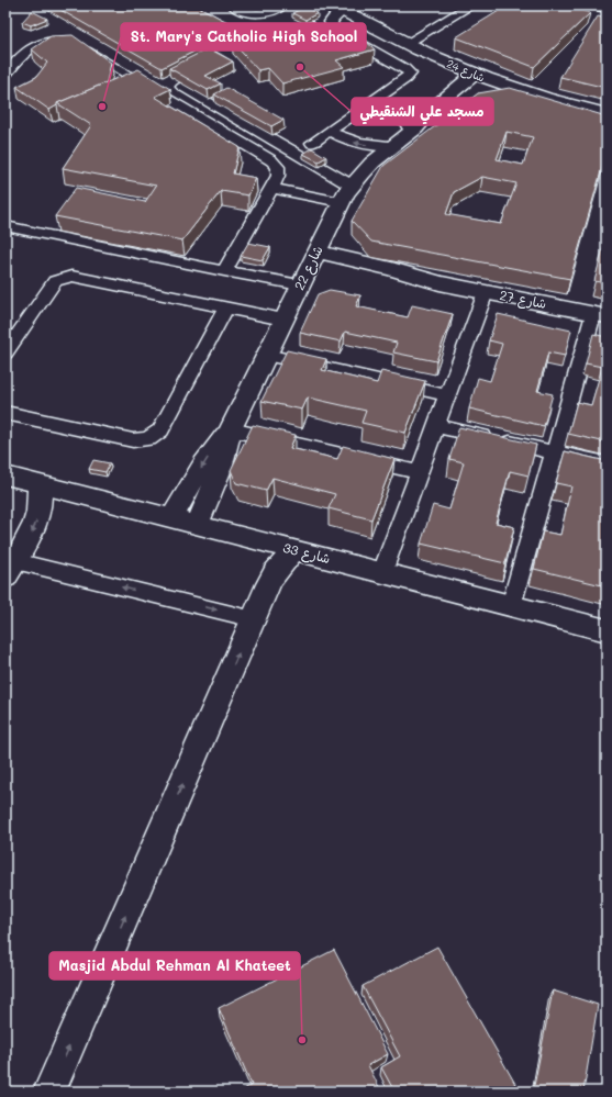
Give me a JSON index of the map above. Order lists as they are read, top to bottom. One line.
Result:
{"streets":{"street":["شارع 24","شارع 22","شارع 27","شارع 33"]},"crossings":[["شارع 24","شارع 22"],["شارع 22","شارع 27"],["شارع 22","شارع 33"]],"places":["مسجد علي الشنقيطي","St. Mary's Catholic High School","Masjid Abdul Rehman Al Khateet"]}
